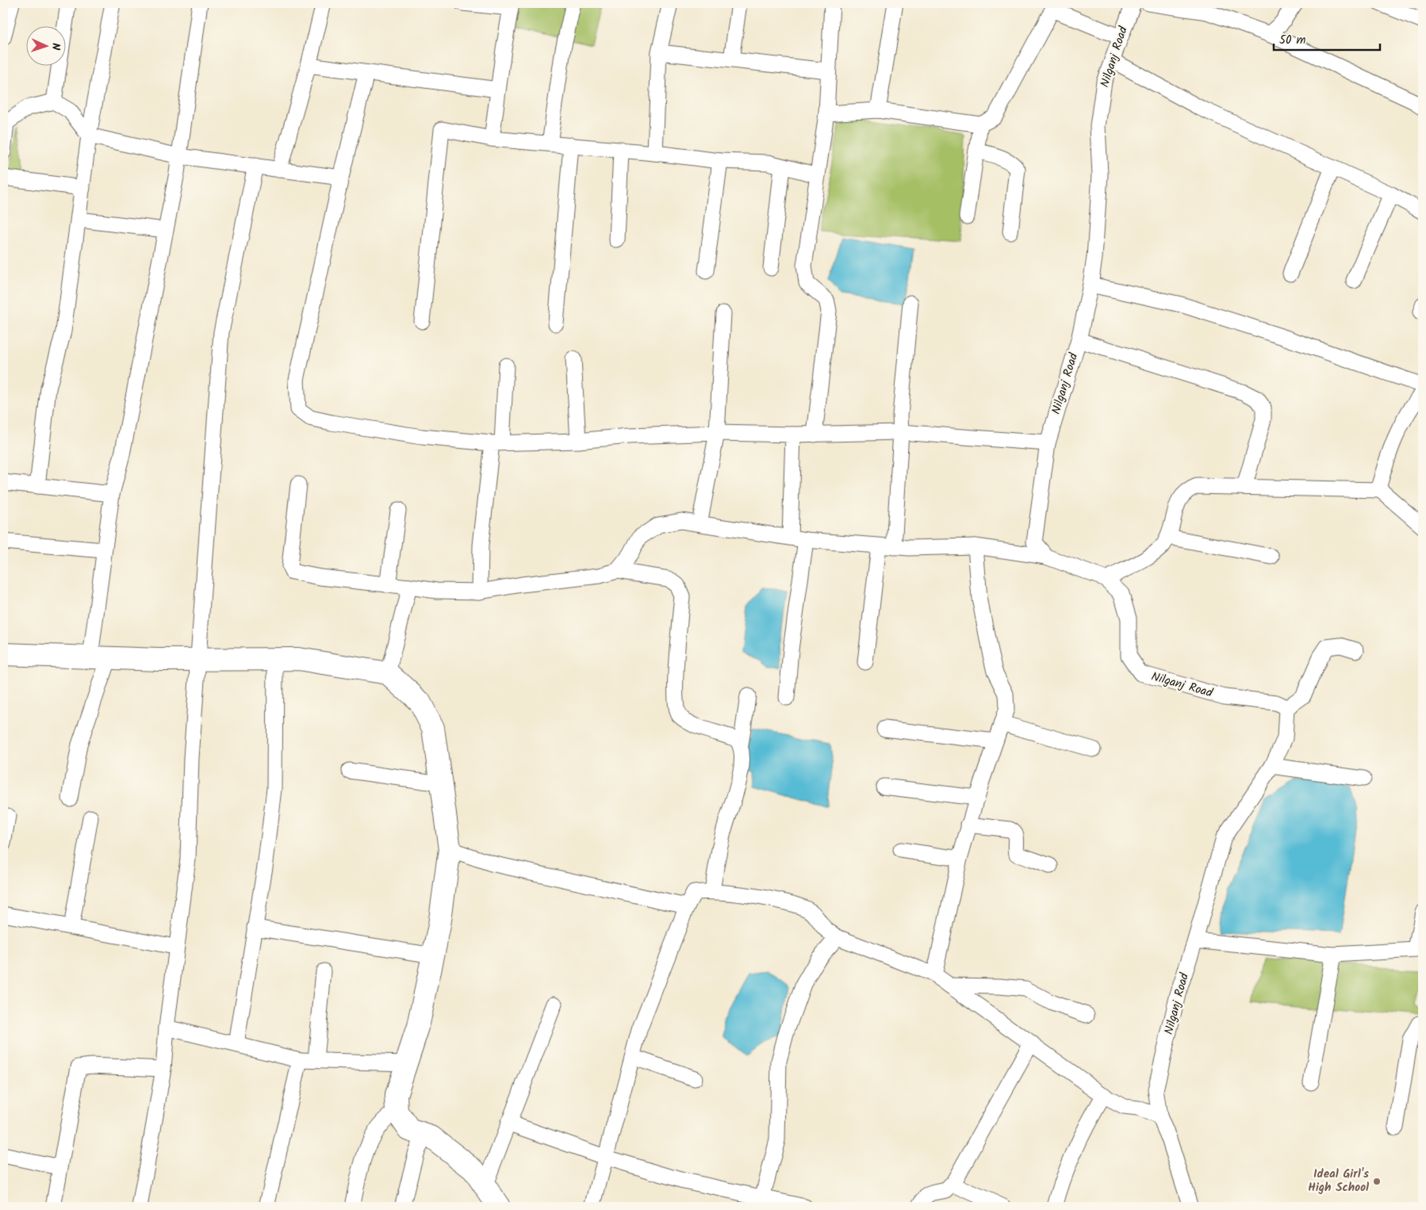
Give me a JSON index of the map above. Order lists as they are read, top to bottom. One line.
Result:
{"streets":{"street":["Nilganj Road"]},"places":["Ideal Girl's High School"],"scale_bar":"50 m","north":"right"}
